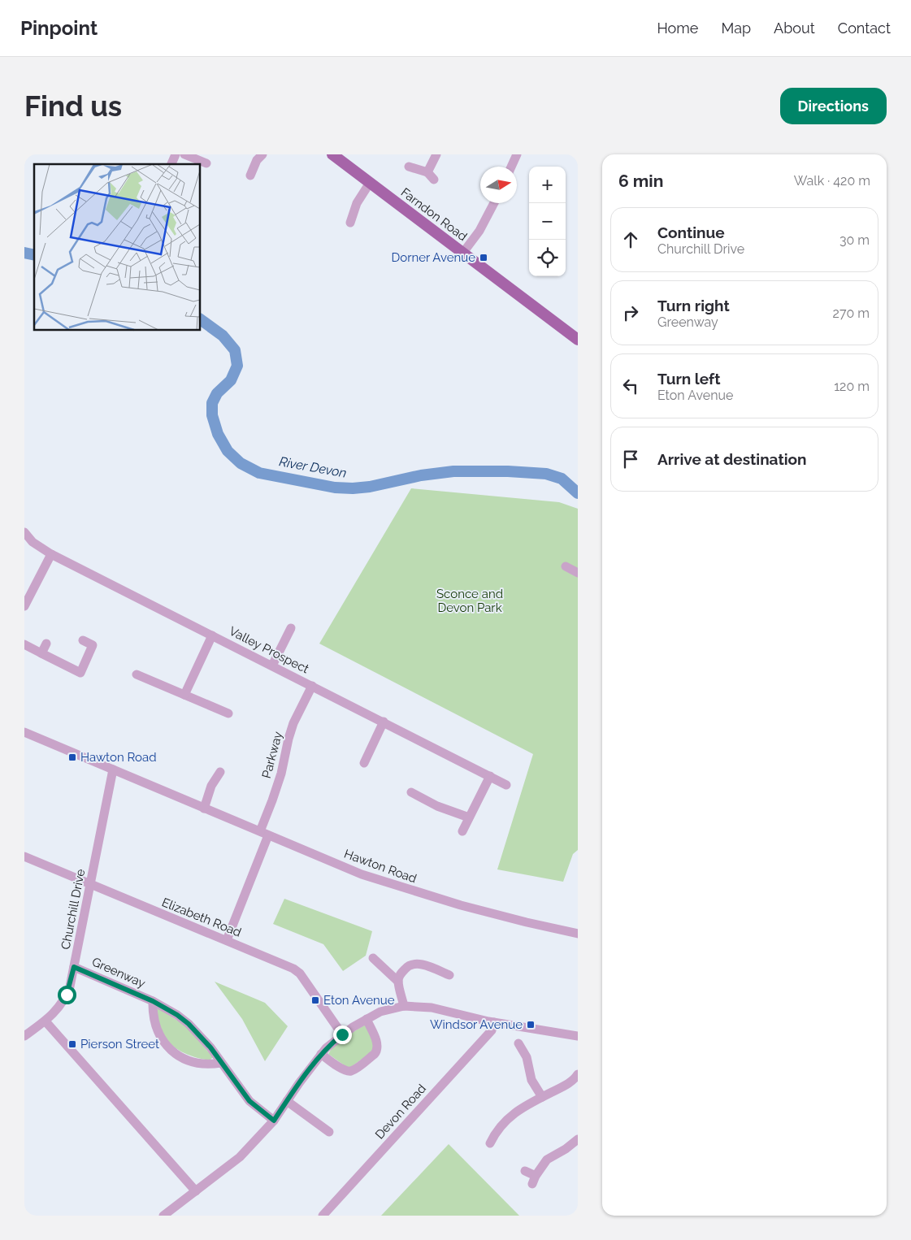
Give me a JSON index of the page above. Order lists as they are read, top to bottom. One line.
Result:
{"streets":{"main road":["Farndon Road"],"street":["Valley Prospect","Parkway","Hawton Road","Churchill Drive","Elizabeth Road","Greenway","Devon Road"]},"crossings":[["Valley Prospect","Parkway"],["Parkway","Hawton Road"],["Parkway","Elizabeth Road"],["Hawton Road","Churchill Drive"],["Churchill Drive","Elizabeth Road"],["Churchill Drive","Greenway"]],"water":["River Devon"],"parks":["Sconce and Devon Park"],"places":{"transit":["Dorner Avenue","Hawton Road","Eton Avenue","Windsor Avenue","Pierson Street"]},"north":"right","page":{"header":"Pinpoint","nav":["Home","Map","About","Contact"],"buttons":"Directions","title":"Find us","heading":["6 min","Walk · 420 m"],"map_buttons":["+","−"],"list":[["Continue","Churchill Drive","30 m"],["Turn right","Greenway","270 m"],["Turn left","Eton Avenue","120 m"],"Arrive at destination"]}}
